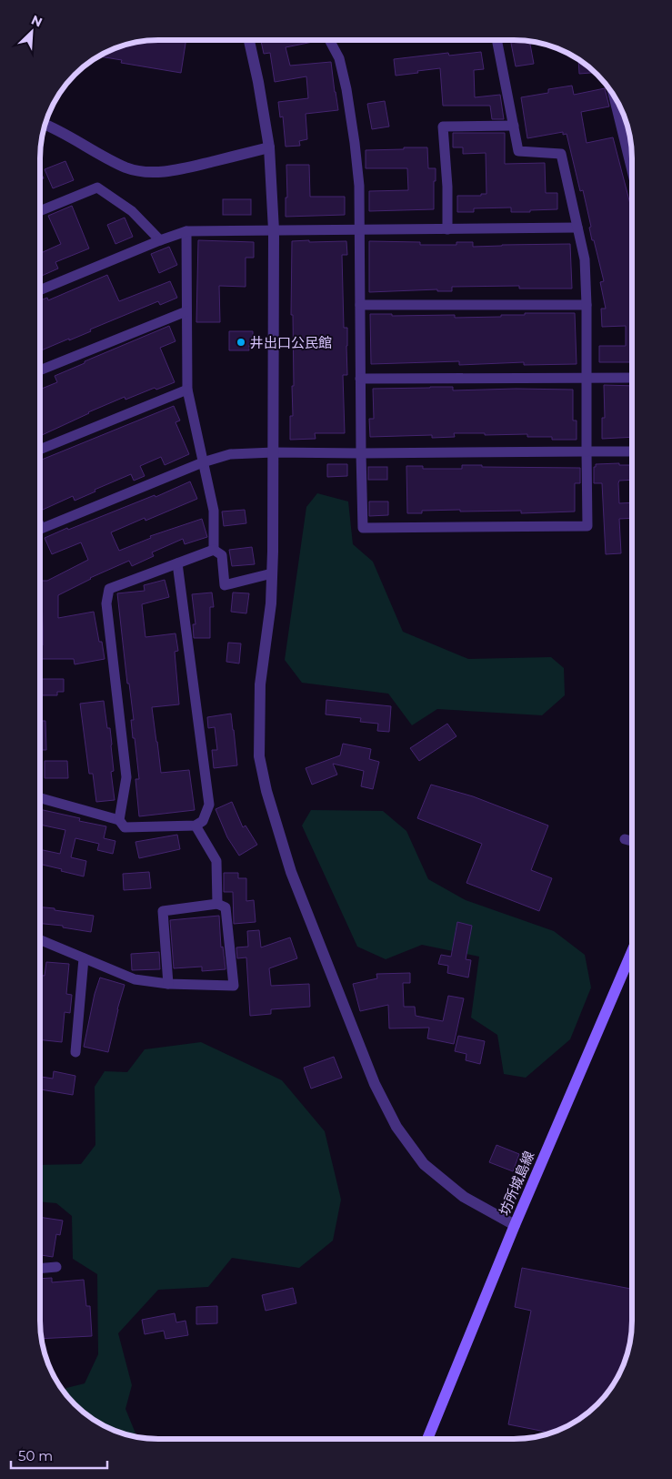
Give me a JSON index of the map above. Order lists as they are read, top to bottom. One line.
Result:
{"streets":{"main road":["坊所城島線"]},"places":["井出口公民館"],"scale_bar":"50 m","north":"top right"}
